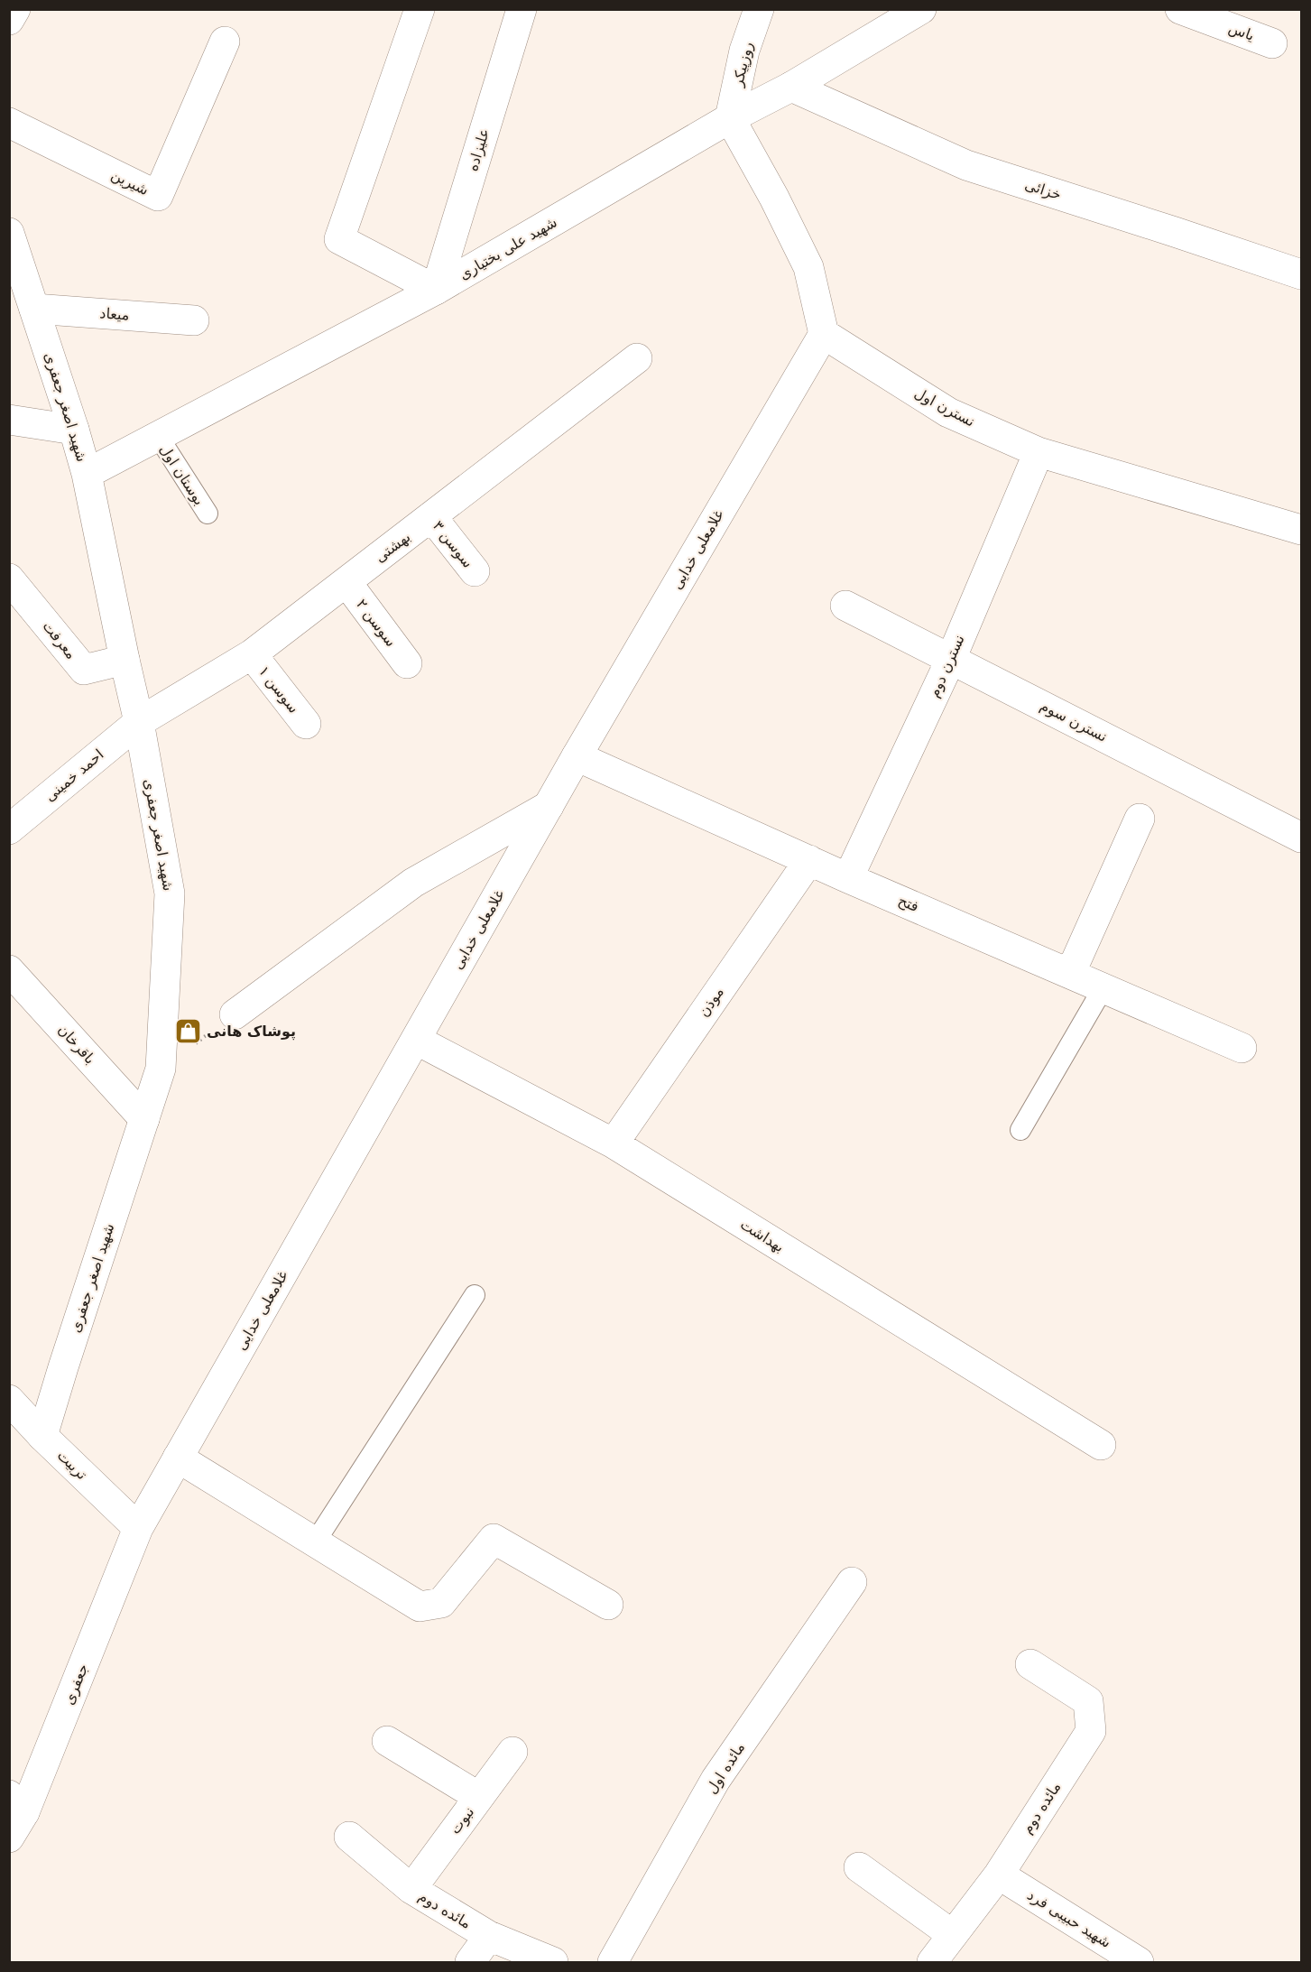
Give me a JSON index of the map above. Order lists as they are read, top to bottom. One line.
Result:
{"streets":{"street":["یاس","روزپیکر","علیزاده","شیرین","خزائی","شهید علی بختیاری","میعاد","شهید اصغر جعفری","نسترن اول","سوسن ۳","بهشتی","غلامعلی خدایی","سوسن ۲","معرفت","نسترن دوم","سوسن ۱","نسترن سوم","احمد خمینی","فتح","موذن","باقرخان","بهداشت","تربیت","جعفری","مائده اول","مائده دوم","نبوت","شهید حبیبی فرد"],"lane":["بوستان اول"]},"crossings":[["روزپیکر","شهید علی بختیاری"],["علیزاده","شهید علی بختیاری"],["خزائی","شهید علی بختیاری"],["شهید علی بختیاری","شهید اصغر جعفری"],["شهید علی بختیاری","بوستان اول"],["میعاد","شهید اصغر جعفری"],["شهید اصغر جعفری","بهشتی"],["شهید اصغر جعفری","معرفت"],["شهید اصغر جعفری","احمد خمینی"],["شهید اصغر جعفری","باقرخان"],["شهید اصغر جعفری","تربیت"],["نسترن اول","غلامعلی خدایی"],["نسترن اول","نسترن دوم"],["سوسن ۳","بهشتی"],["بهشتی","سوسن ۲"],["بهشتی","سوسن ۱"],["بهشتی","احمد خمینی"],["غلامعلی خدایی","فتح"],["غلامعلی خدایی","بهداشت"],["غلامعلی خدایی","تربیت"],["غلامعلی خدایی","جعفری"],["نسترن دوم","نسترن سوم"],["نسترن دوم","فتح"],["فتح","موذن"],["موذن","بهداشت"],["تربیت","جعفری"],["مائده دوم","نبوت"],["مائده دوم","شهید حبیبی فرد"]],"places":{"shop":["پوشاک هانی"]}}
